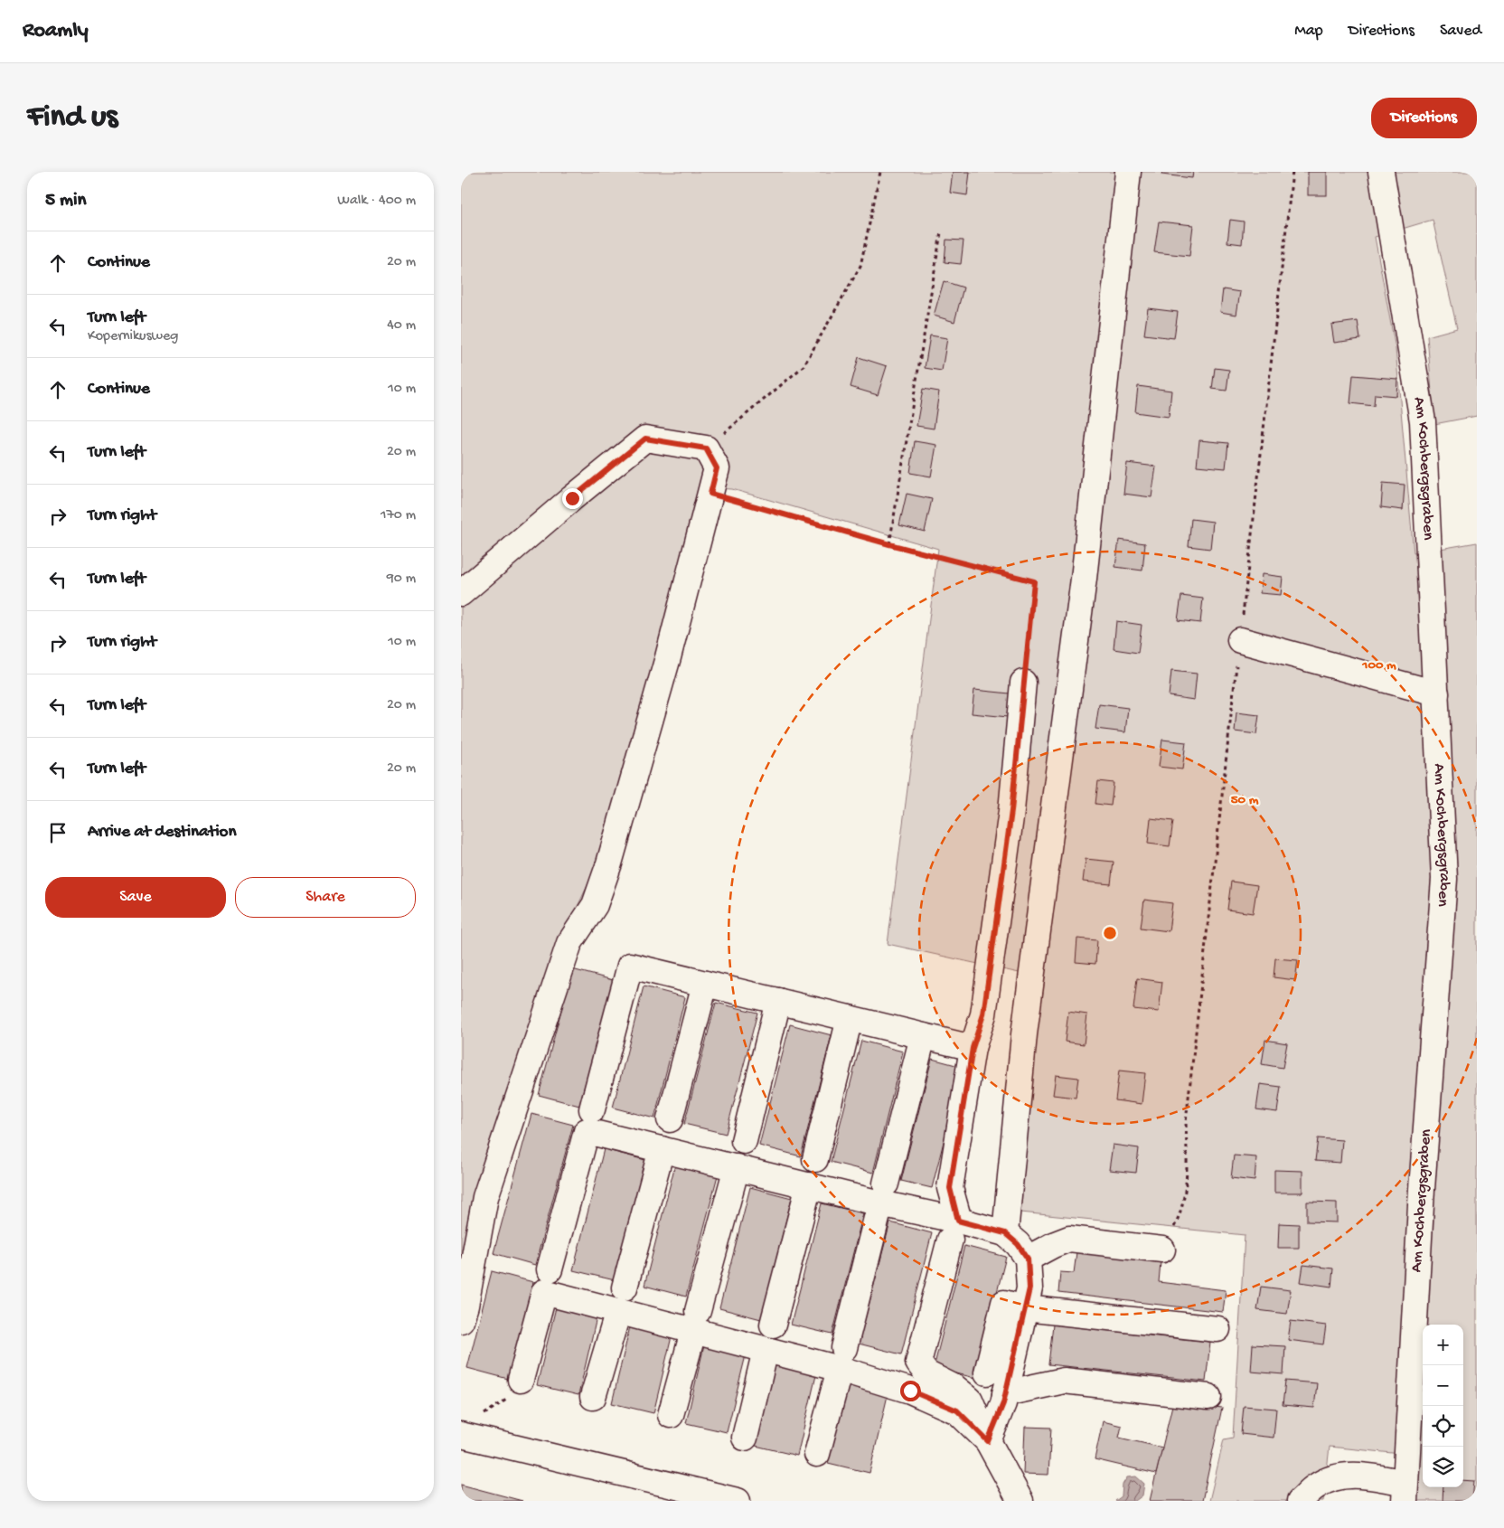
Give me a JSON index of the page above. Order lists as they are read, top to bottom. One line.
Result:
{"streets":{"lane":["Am Kochbergsgraben"]},"page":{"header":"Roamly","nav":["Map","Directions","Saved"],"buttons":["Directions",["Save","Share"]],"title":"Find us","heading":["5 min","Walk · 400 m"],"list":[["Continue","20 m"],["Turn left","Kopernikusweg","40 m"],["Continue","10 m"],["Turn left","20 m"],["Turn right","170 m"],["Turn left","90 m"],["Turn right","10 m"],["Turn left","20 m"],["Turn left","20 m"],"Arrive at destination"],"map_buttons":["+","−"]},"rings":["100 m","50 m"]}
